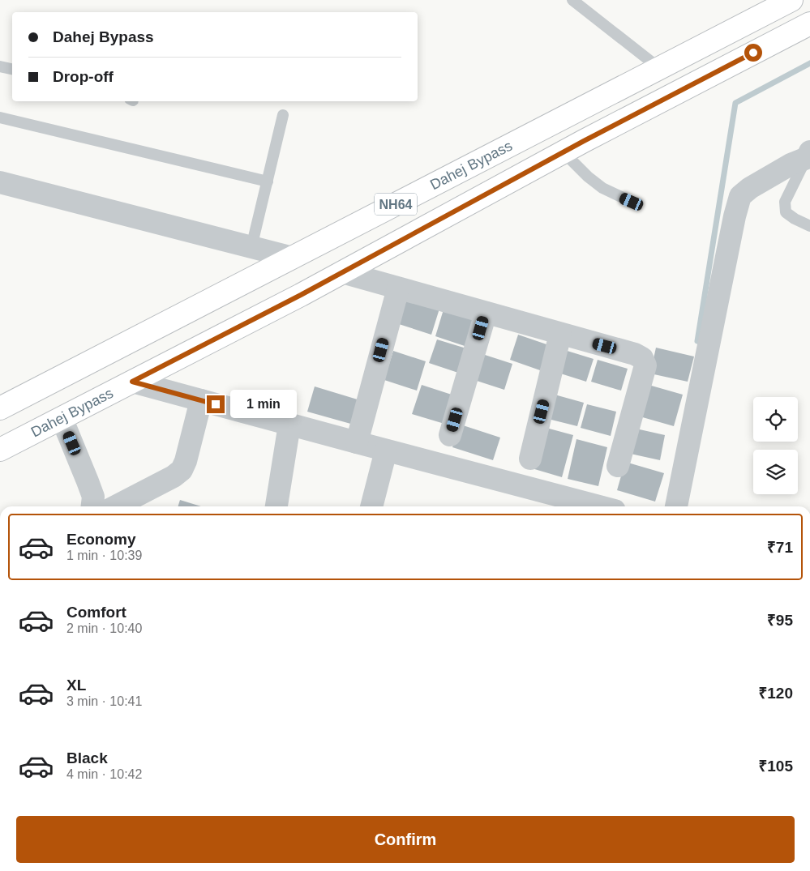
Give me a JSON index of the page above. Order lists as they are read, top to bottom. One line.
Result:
{"streets":{"highway":["Dahej Bypass","NH64"]},"page":{"banner":["Dahej Bypass","Drop-off"],"bubble":"1 min","list":[{"name":"Economy","note":"1 min · 10:39","value":"₹71"},{"name":"Comfort","note":"2 min · 10:40","value":"₹95"},{"name":"XL","note":"3 min · 10:41","value":"₹120"},{"name":"Black","note":"4 min · 10:42","value":"₹105"}],"buttons":"Confirm"}}
